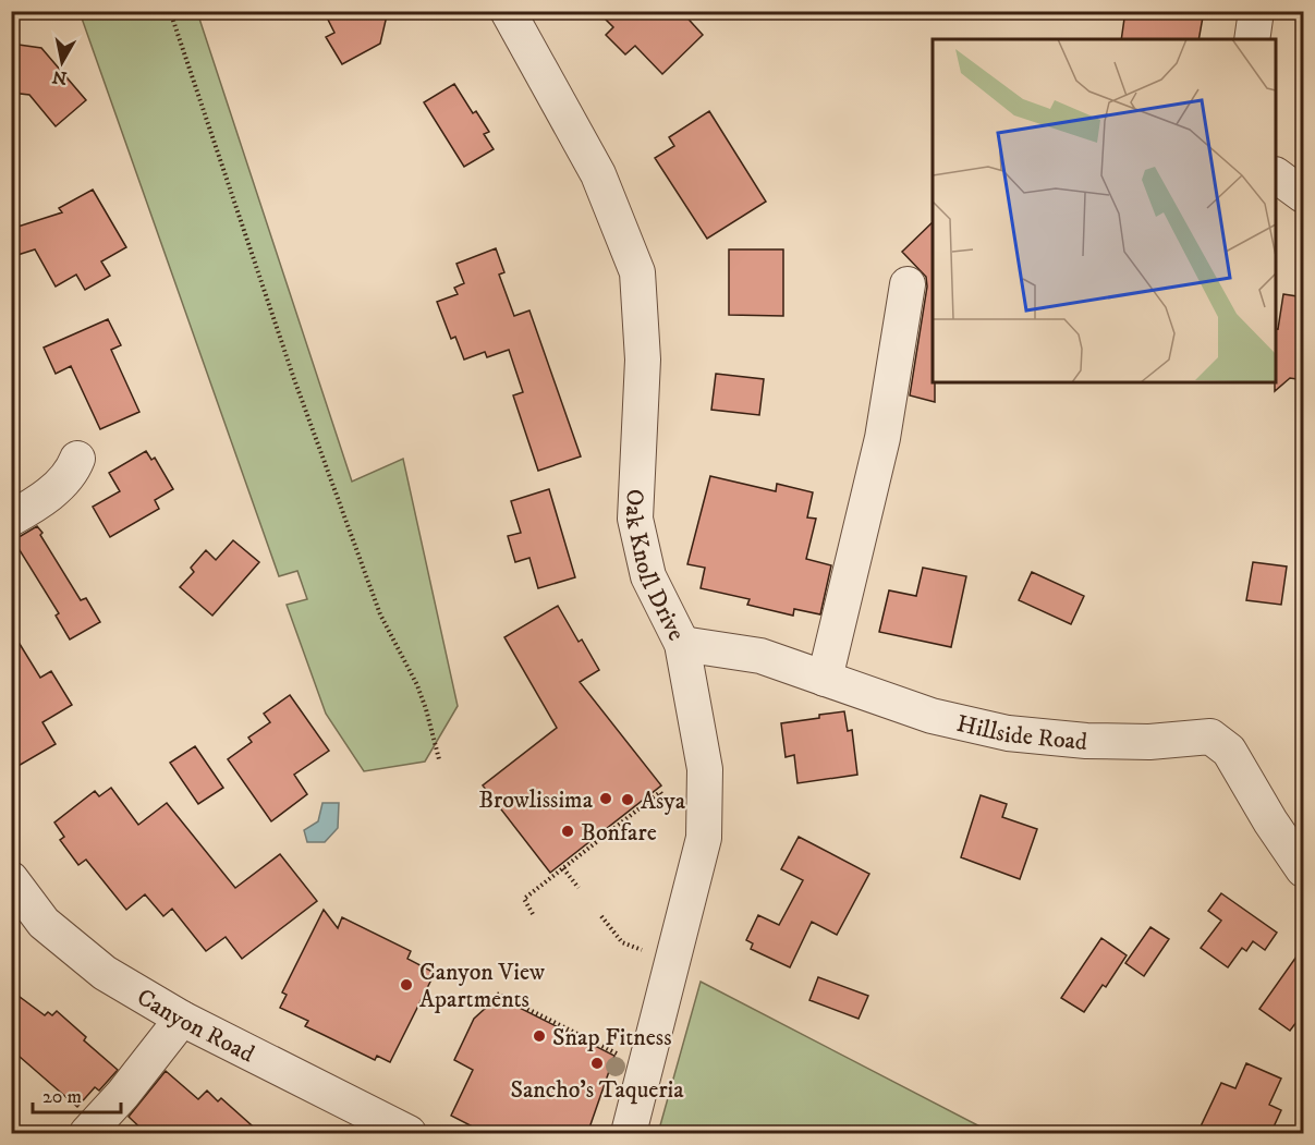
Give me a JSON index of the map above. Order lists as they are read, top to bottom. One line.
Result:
{"streets":{"street":["Oak Knoll Drive","Hillside Road","Canyon Road"]},"crossings":[["Oak Knoll Drive","Hillside Road"]],"places":["Browlissima","Asya","Bonfare","Canyon View Apartments","Snap Fitness","Sancho's Taqueria"],"scale_bar":"20 m","north":"bottom"}
